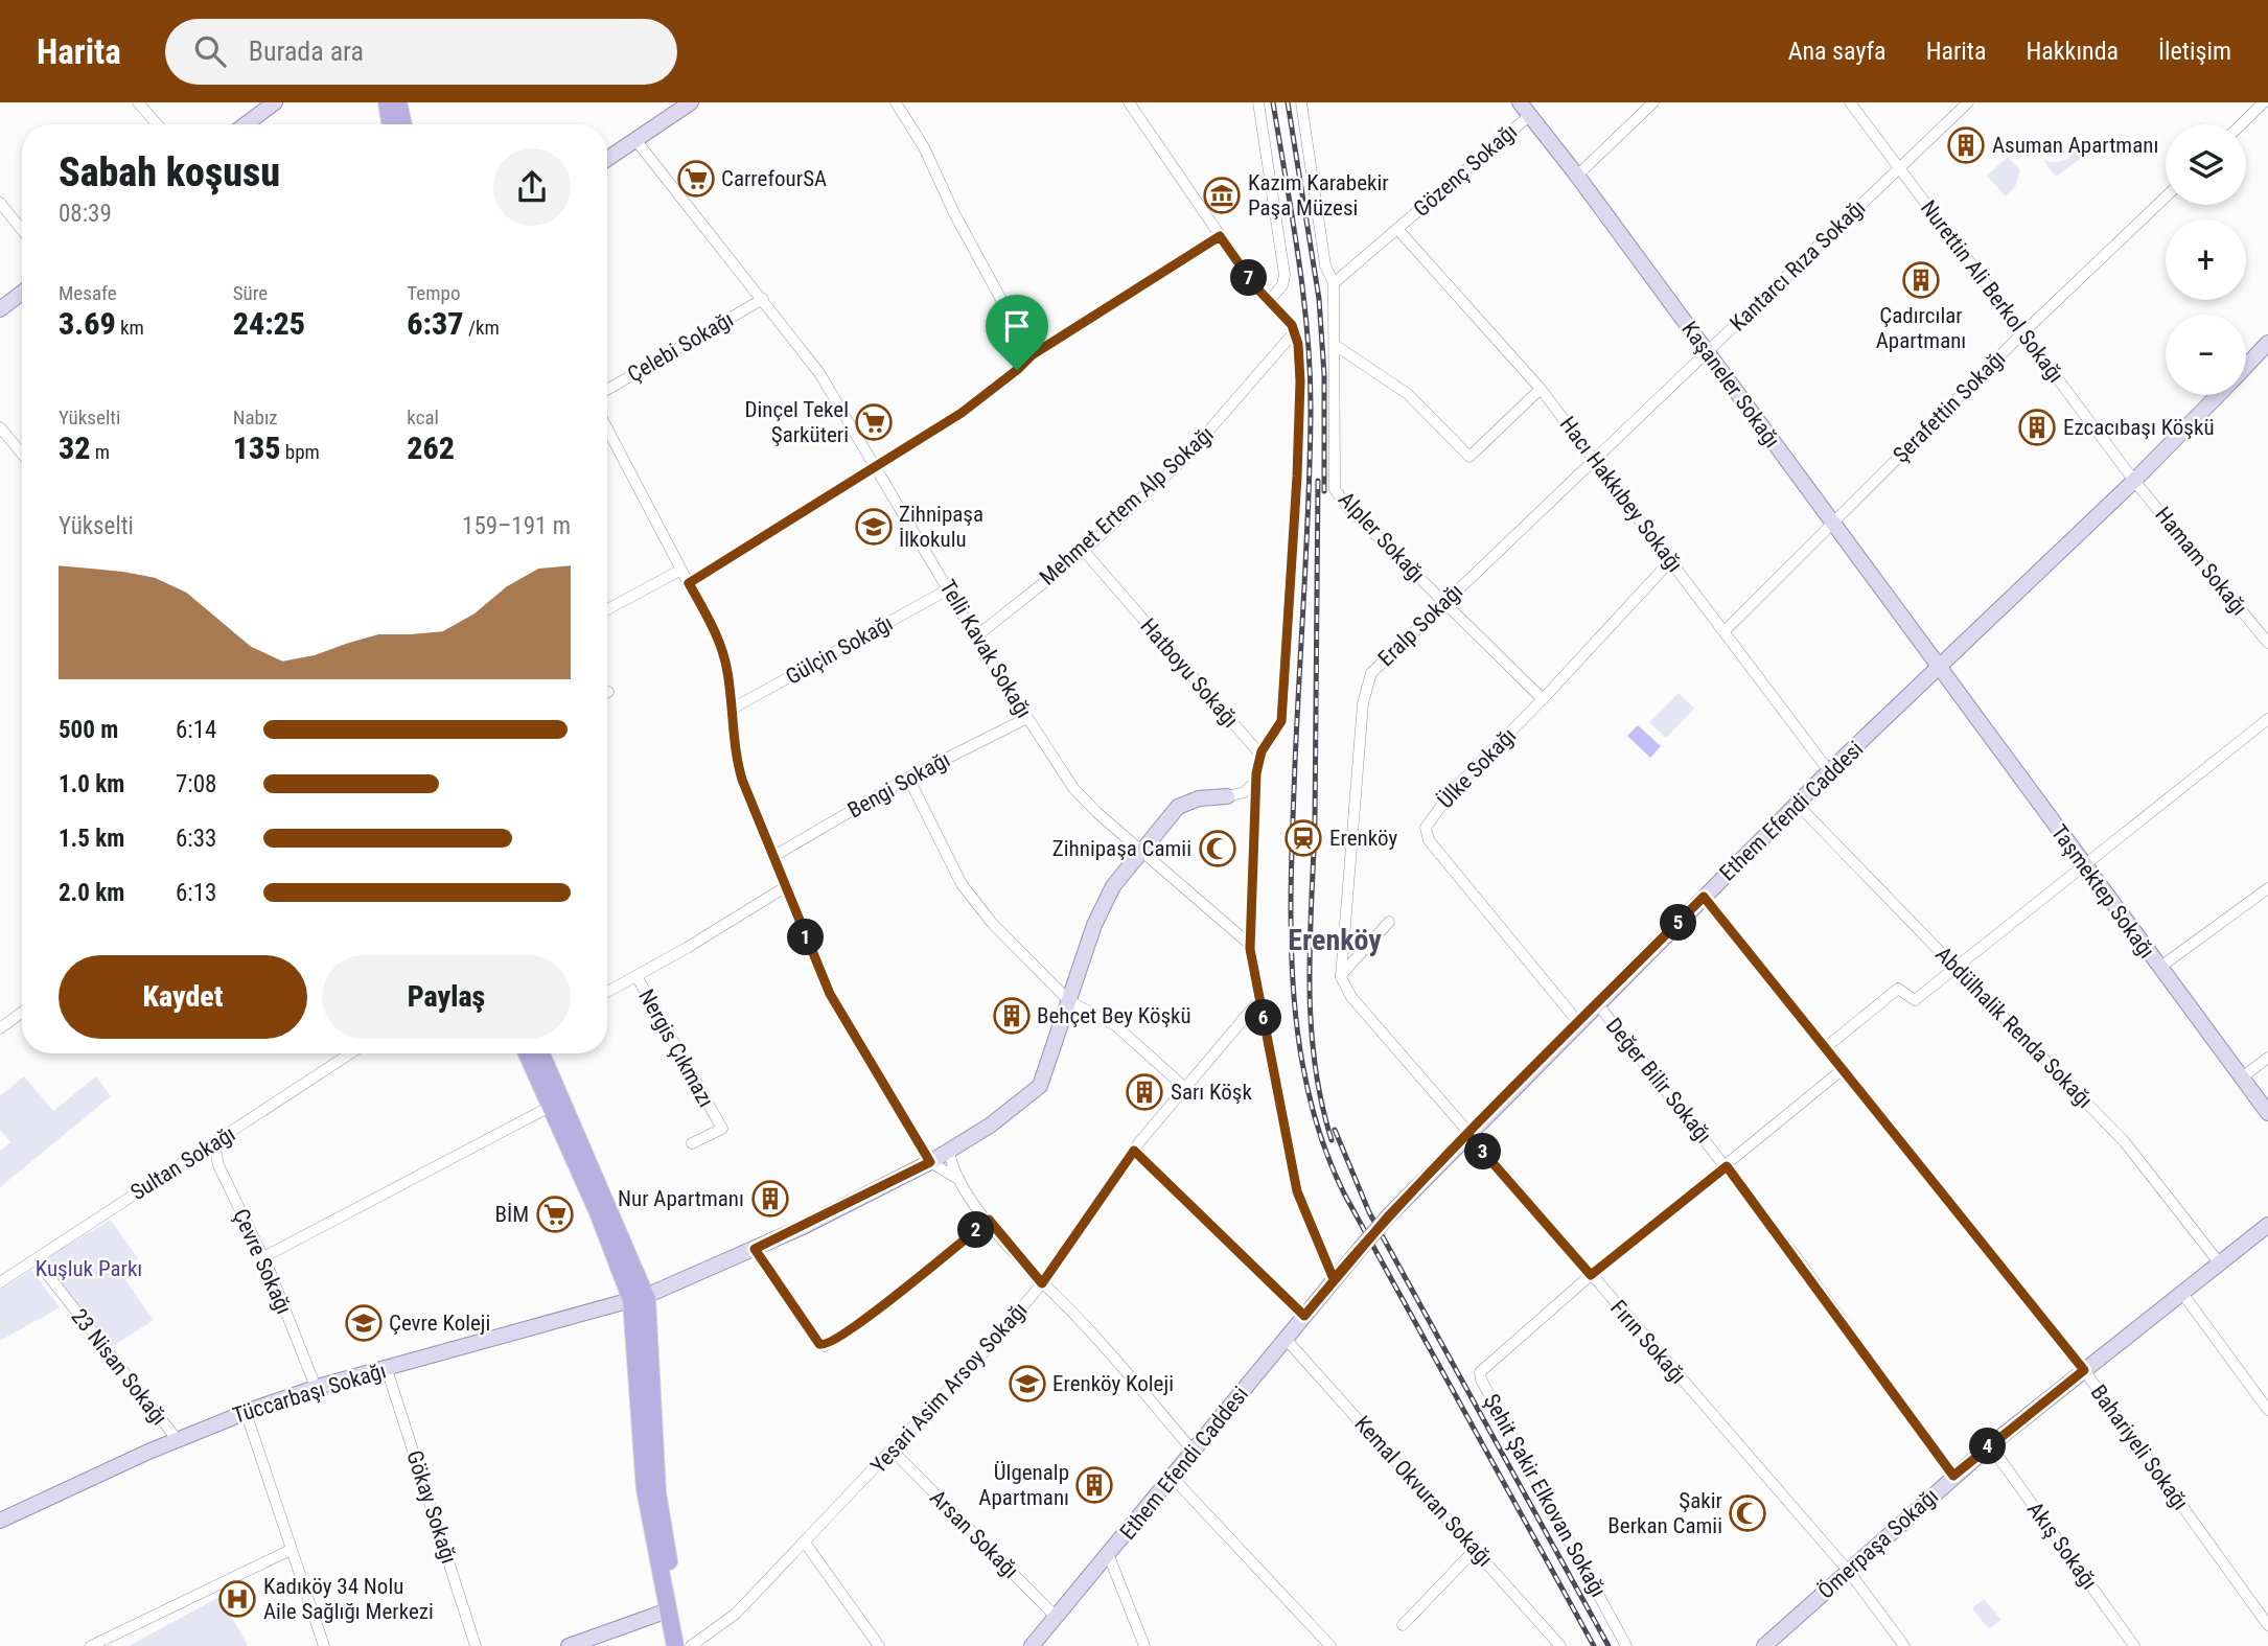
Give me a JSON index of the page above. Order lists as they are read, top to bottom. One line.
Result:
{"streets":{"street":["Gözenç Sokağı","Kantarcı Rıza Sokağı","Nurettin Ali Berkol Sokağı","Çelebi Sokağı","Kaşaneler Sokağı","Şerafettin Sokağı","Hacı Hakkıbey Sokağı","Mehmet Ertem Alp Sokağı","Alpler Sokağı","Hamam Sokağı","Eralp Sokağı","Telli Kavak Sokağı","Gülçin Sokağı","Hatboyu Sokağı","Ülke Sokağı","Bengi Sokağı","Ethem Efendi Caddesi","Taşmektep Sokağı","Abdülhalik Renda Sokağı","Nergis Çıkmazı","Değer Bilir Sokağı","Sultan Sokağı","Çevre Sokağı","Fırın Sokağı","23 Nisan Sokağı","Yesari Asim Arsoy Sokağı","Tüccarbaşı Sokağı","Bahariyeli Sokağı","Kemal Okvuran Sokağı","Şehit Şakir Elkovan Sokağı","Gökay Sokağı","Arsan Sokağı","Ömerpaşa Sokağı","Akış Sokağı"]},"crossings":[["Gözenç Sokağı","Kaşaneler Sokağı"],["Gözenç Sokağı","Hacı Hakkıbey Sokağı"],["Gözenç Sokağı","Alpler Sokağı"],["Kantarcı Rıza Sokağı","Nurettin Ali Berkol Sokağı"],["Kantarcı Rıza Sokağı","Kaşaneler Sokağı"],["Kantarcı Rıza Sokağı","Hacı Hakkıbey Sokağı"],["Kantarcı Rıza Sokağı","Eralp Sokağı"],["Nurettin Ali Berkol Sokağı","Şerafettin Sokağı"],["Nurettin Ali Berkol Sokağı","Hamam Sokağı"],["Nurettin Ali Berkol Sokağı","Ethem Efendi Caddesi"],["Çelebi Sokağı","Telli Kavak Sokağı"],["Kaşaneler Sokağı","Şerafettin Sokağı"],["Kaşaneler Sokağı","Ethem Efendi Caddesi"],["Kaşaneler Sokağı","Taşmektep Sokağı"],["Şerafettin Sokağı","Hacı Hakkıbey Sokağı"],["Hacı Hakkıbey Sokağı","Eralp Sokağı"],["Hacı Hakkıbey Sokağı","Ülke Sokağı"],["Hacı Hakkıbey Sokağı","Ethem Efendi Caddesi"],["Mehmet Ertem Alp Sokağı","Telli Kavak Sokağı"],["Mehmet Ertem Alp Sokağı","Hatboyu Sokağı"],["Alpler Sokağı","Eralp Sokağı"],["Alpler Sokağı","Ülke Sokağı"],["Hamam Sokağı","Ethem Efendi Caddesi"],["Eralp Sokağı","Fırın Sokağı"],["Telli Kavak Sokağı","Gülçin Sokağı"],["Telli Kavak Sokağı","Bengi Sokağı"],["Telli Kavak Sokağı","Tüccarbaşı Sokağı"],["Ülke Sokağı","Ethem Efendi Caddesi"],["Ethem Efendi Caddesi","Taşmektep Sokağı"],["Ethem Efendi Caddesi","Abdülhalik Renda Sokağı"],["Ethem Efendi Caddesi","Değer Bilir Sokağı"],["Ethem Efendi Caddesi","Fırın Sokağı"],["Ethem Efendi Caddesi","Bahariyeli Sokağı"],["Ethem Efendi Caddesi","Kemal Okvuran Sokağı"],["Ethem Efendi Caddesi","Arsan Sokağı"],["Abdülhalik Renda Sokağı","Ömerpaşa Sokağı"],["Değer Bilir Sokağı","Şehit Şakir Elkovan Sokağı"],["Değer Bilir Sokağı","Ömerpaşa Sokağı"],["Sultan Sokağı","23 Nisan Sokağı"],["Çevre Sokağı","Tüccarbaşı Sokağı"],["Fırın Sokağı","Şehit Şakir Elkovan Sokağı"],["Fırın Sokağı","Ömerpaşa Sokağı"],["23 Nisan Sokağı","Tüccarbaşı Sokağı"],["Yesari Asim Arsoy Sokağı","Arsan Sokağı"],["Tüccarbaşı Sokağı","Gökay Sokağı"],["Bahariyeli Sokağı","Şehit Şakir Elkovan Sokağı"],["Bahariyeli Sokağı","Ömerpaşa Sokağı"],["Ömerpaşa Sokağı","Akış Sokağı"]],"districts":["Erenköy"],"parks":["Kuşluk Parkı"],"places":{"building":["Asuman Apartmanı","Çadırcılar Apartmanı","Ezcacıbaşı Köşkü","Behçet Bey Köşkü","Sarı Köşk","Nur Apartmanı","Ülgenalp Apartmanı"],"supermarket":["CarrefourSA","Dinçel Tekel Şarküteri","BİM"],"museum":["Kazım Karabekir Paşa Müzesi"],"school or university":["Zihnipaşa İlkokulu","Çevre Koleji","Erenköy Koleji"],"station":["Erenköy"],"mosque":["Zihnipaşa Camii","Şakir Berkan Camii"],"hospital":["Kadıköy 34 Nolu Aile Sağlığı Merkezi"]},"page":{"header":"Harita","search":"Burada ara","nav":["Ana sayfa","Harita","Hakkında","İletişim"],"map_buttons":["+","−"],"heading":["Sabah koşusu","08:39"],"stats":[["Mesafe","3.69 km"],["Süre","24:25"],["Tempo","6:37 /km"],["Yükselti","32 m"],["Nabız","135 bpm"],["kcal","262"]],"pins":["7","5","1","6","3","2","4"],"chart":["Yükselti","159–191 m"],"list":[{"name":"500 m","note":"6:14"},{"name":"1.0 km","note":"7:08"},{"name":"1.5 km","note":"6:33"},{"name":"2.0 km","note":"6:13"}],"buttons":["Kaydet","Paylaş"]}}
